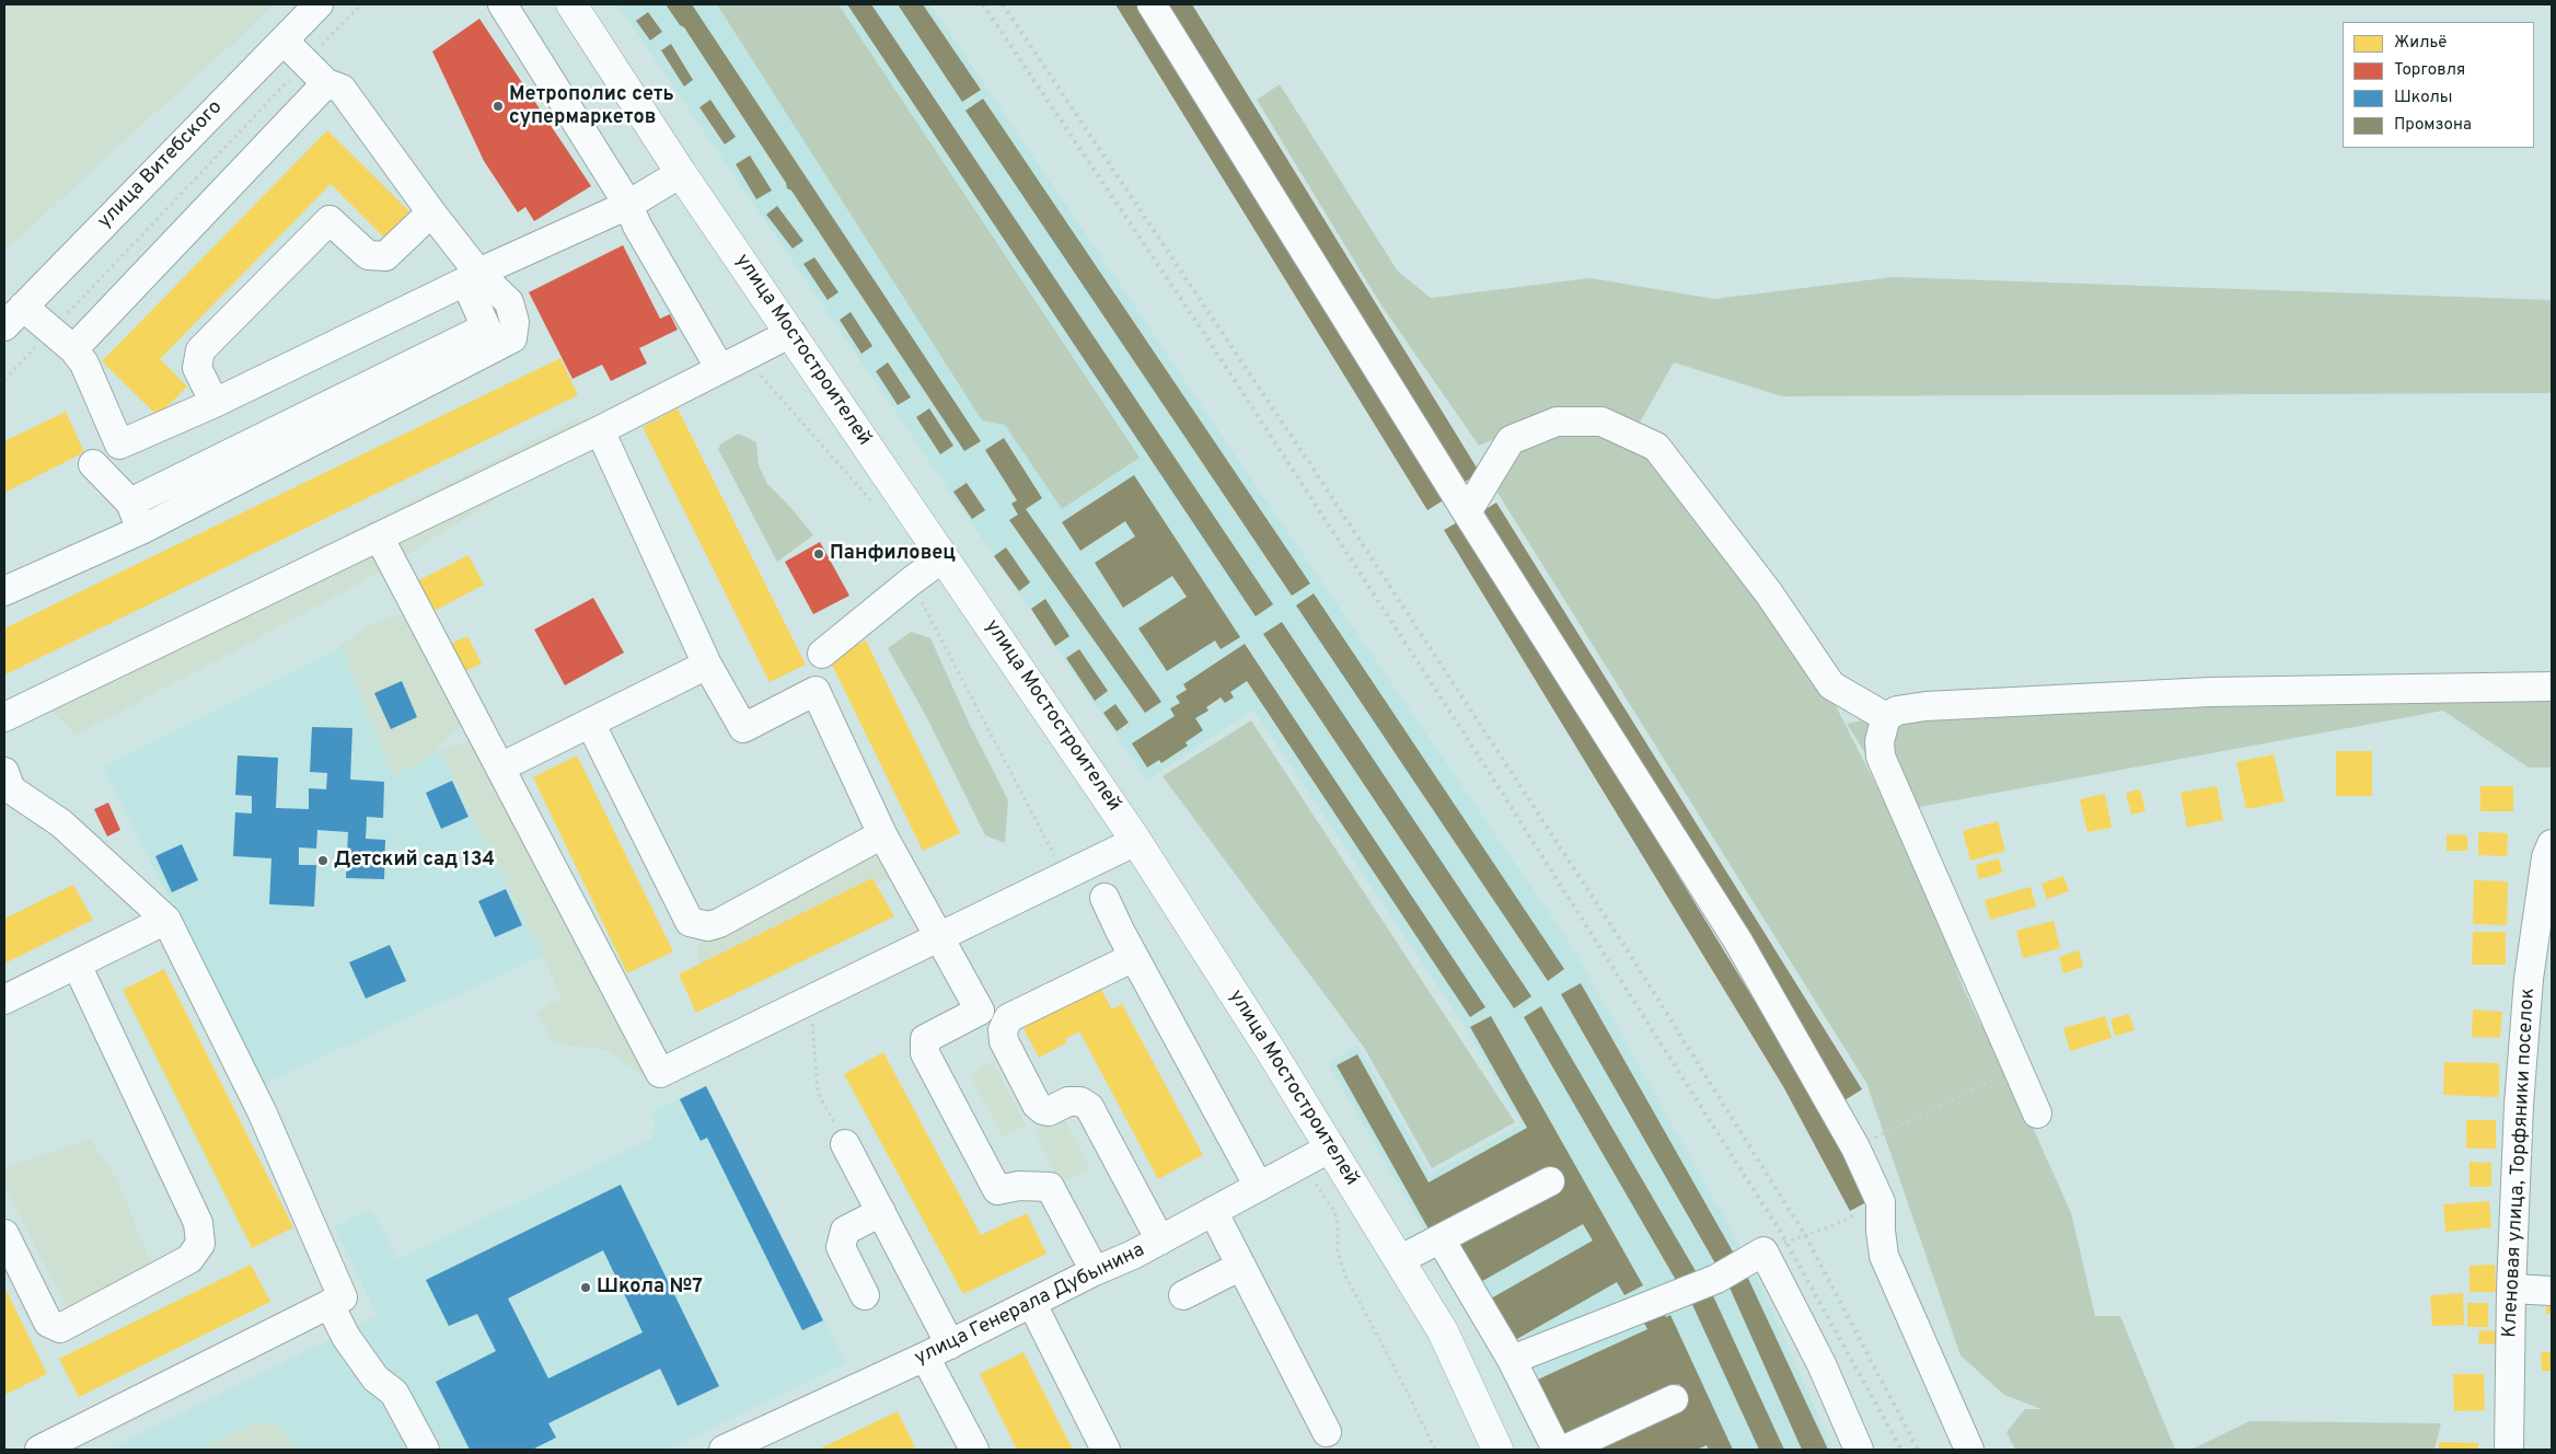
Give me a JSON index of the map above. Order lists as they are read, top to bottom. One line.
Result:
{"streets":{"main road":["улица Мостостроителей"],"street":["улица Витебского","Кленовая улица, Торфяники поселок","улица Генерала Дубынина"]},"crossings":[["улица Мостостроителей","улица Генерала Дубынина"]],"places":["Метрополис cеть супермаркетов","Панфиловец","Детский сад 134","Школа №7"],"legend":["Жильё","Торговля","Школы","Промзона"]}
